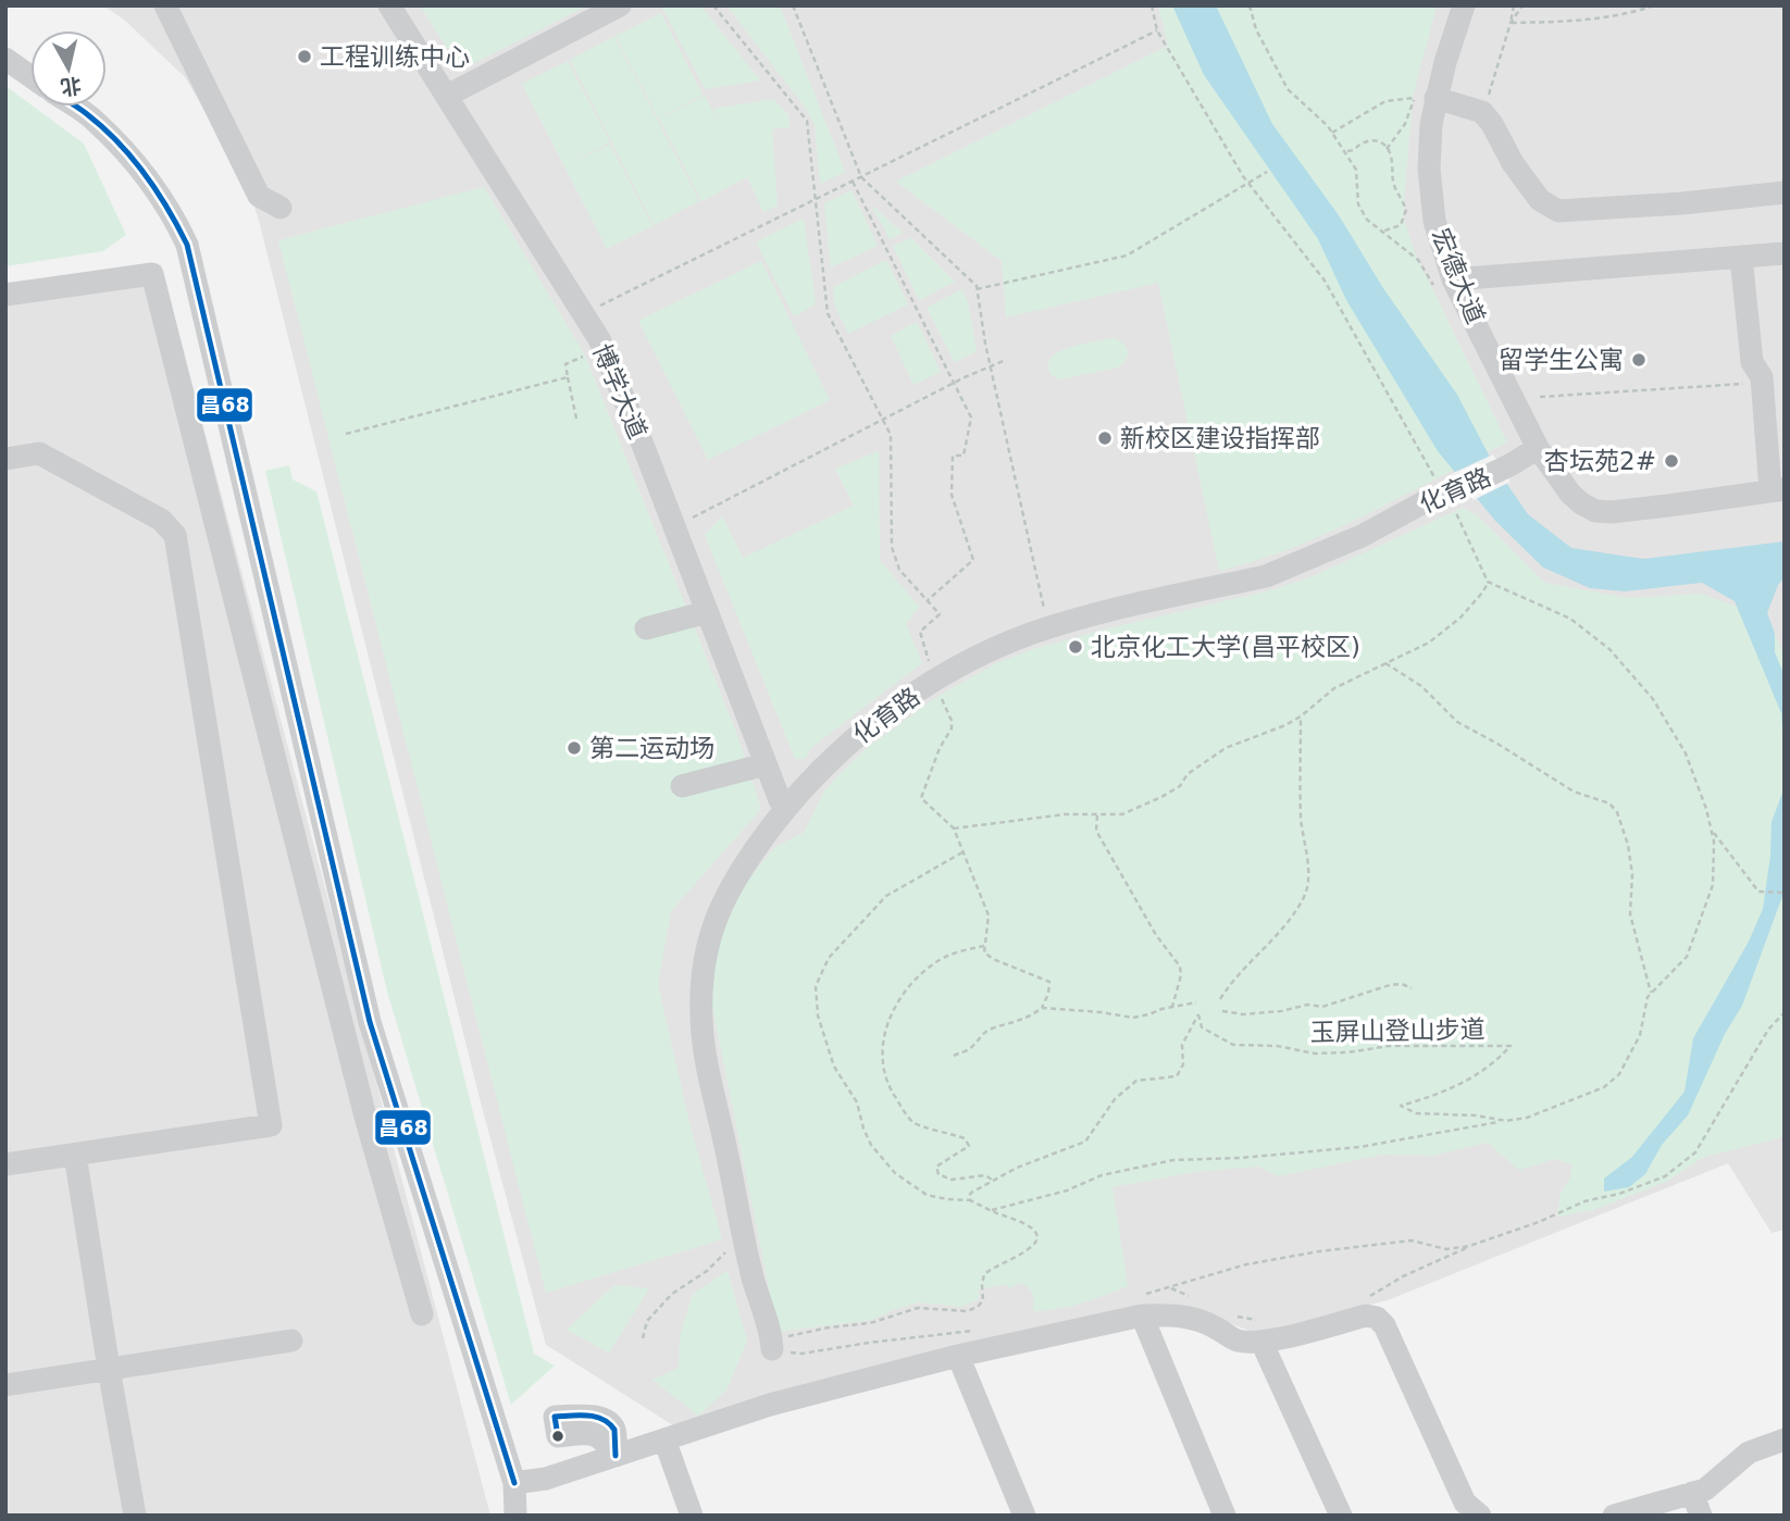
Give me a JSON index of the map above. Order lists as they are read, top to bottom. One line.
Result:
{"streets":{"street":["宏德大道","博学大道","化育路"],"path":["玉屏山登山步道"]},"crossings":[["宏德大道","化育路"],["博学大道","化育路"]],"places":["工程训练中心","留学生公寓","新校区建设指挥部","杏坛苑2#","北京化工大学(昌平校区)","第二运动场"],"lines":["transit line 昌68"],"north":"bottom"}
